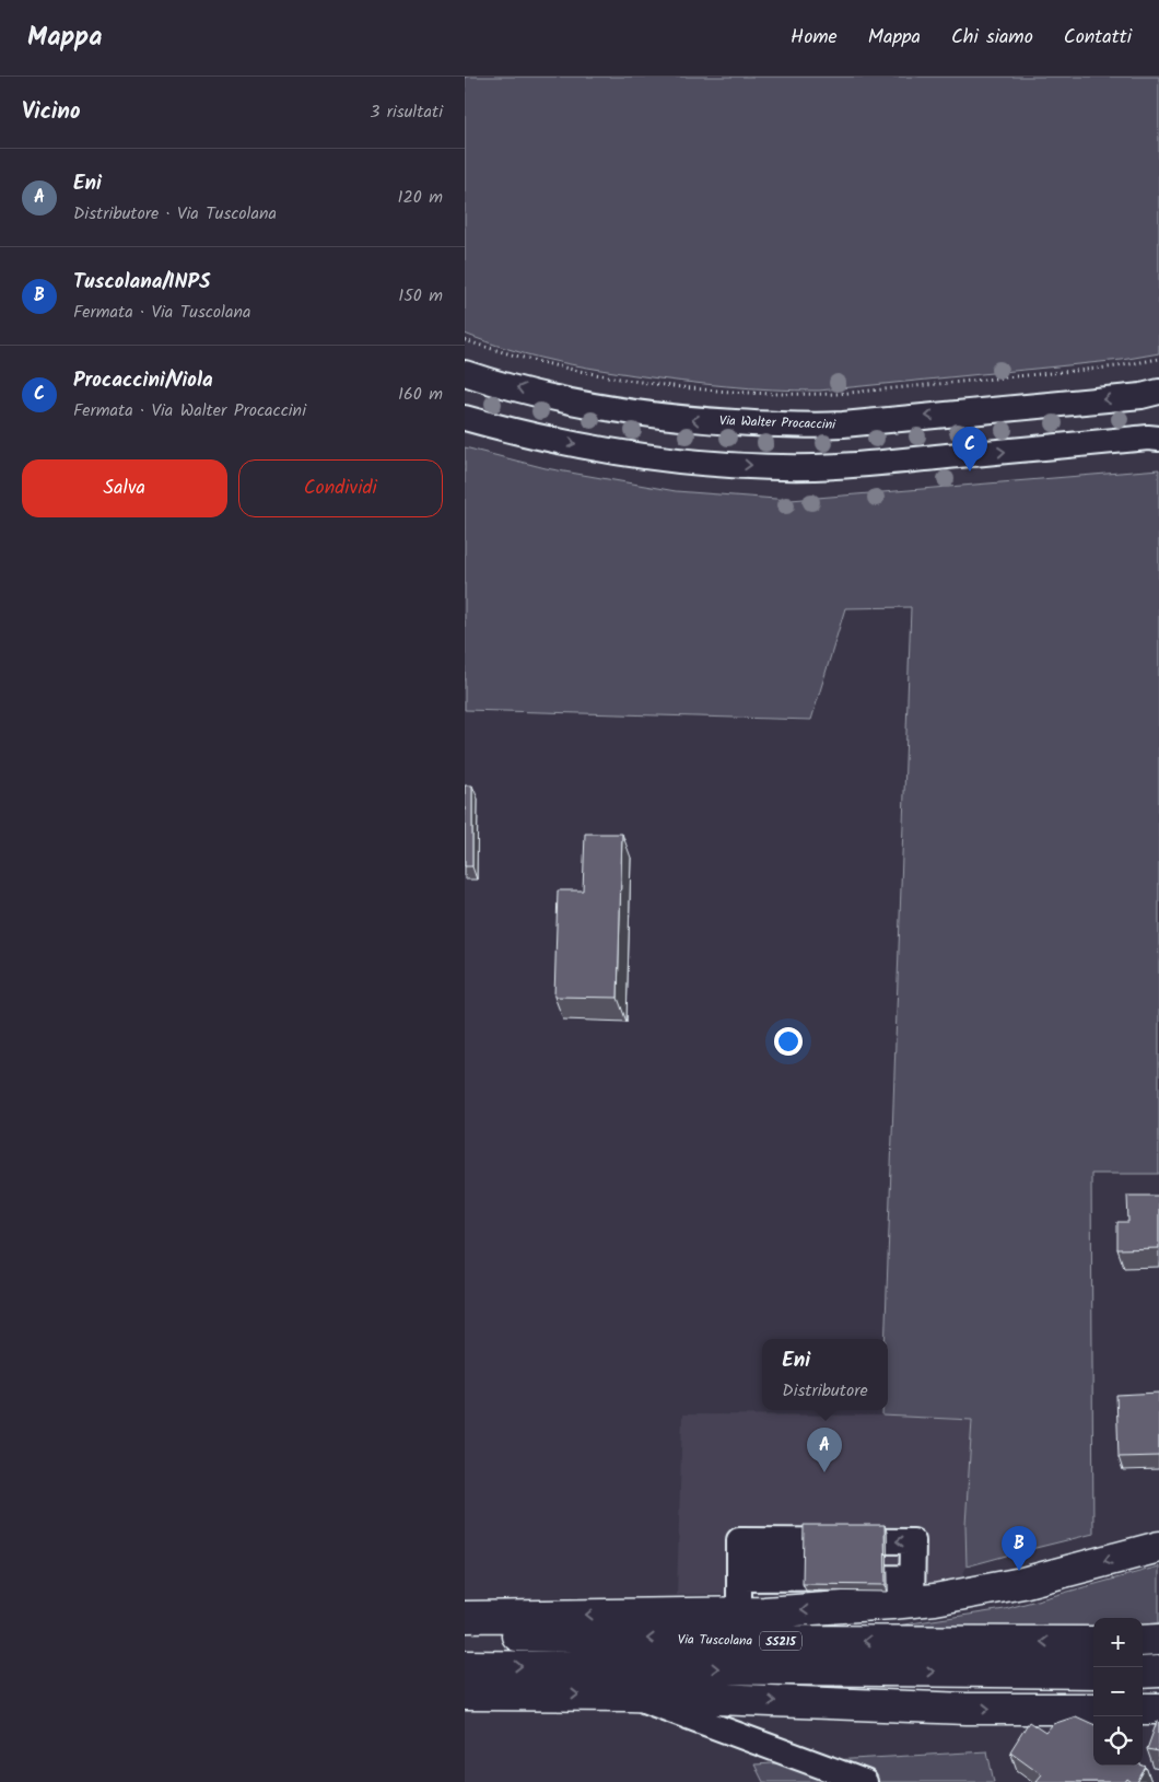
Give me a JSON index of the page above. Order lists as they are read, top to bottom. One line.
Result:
{"streets":{"main road":["Via Tuscolana","SS215"],"street":["Via Walter Procaccini"]},"page":{"header":"Mappa","nav":["Home","Mappa","Chi siamo","Contatti"],"heading":["Vicino","3 risultati"],"list":[{"mark":"A","name":"Eni","note":"Distributore · Via Tuscolana","value":"120 m"},{"mark":"B","name":"Tuscolana/INPS","note":"Fermata · Via Tuscolana","value":"150 m"},{"mark":"C","name":"Procaccini/Viola","note":"Fermata · Via Walter Procaccini","value":"160 m"}],"pins":["C","A","B"],"buttons":["Salva","Condividi"],"popup":["Eni","Distributore"],"map_buttons":["+","−"]}}
